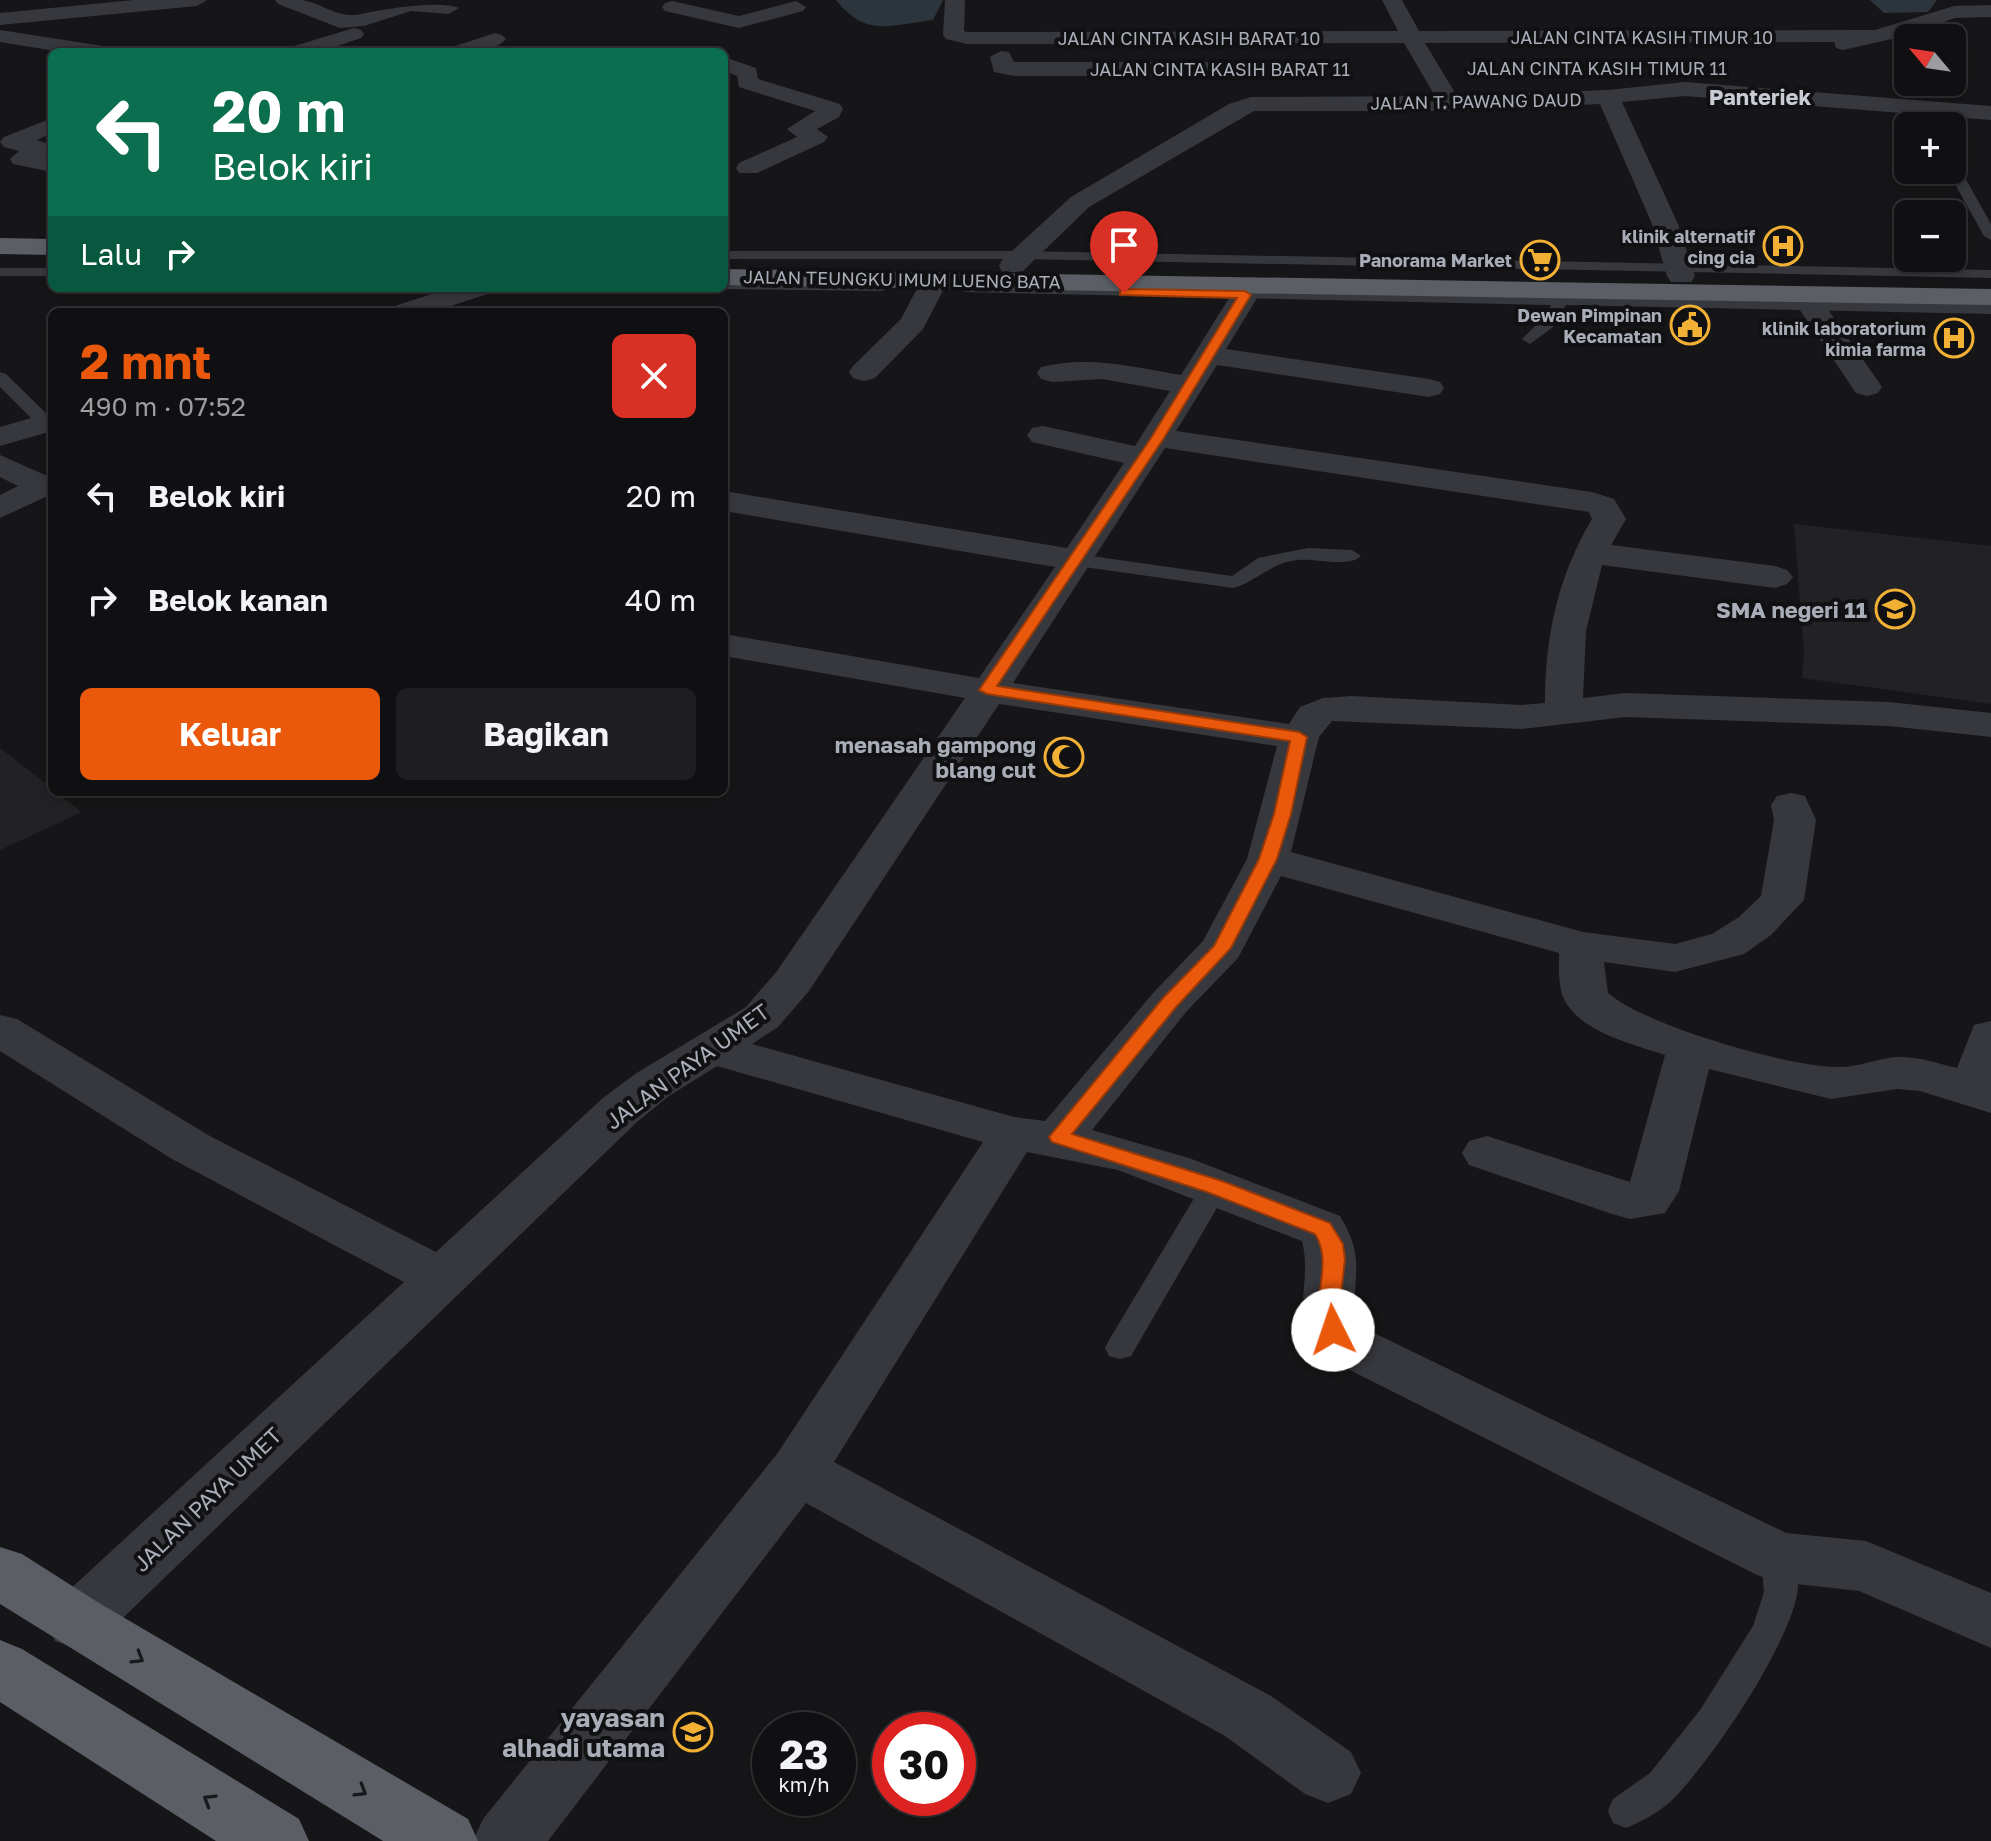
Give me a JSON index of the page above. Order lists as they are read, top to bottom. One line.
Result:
{"streets":{"highway":["JALAN TEUNGKU IMUM LUENG BATA"],"street":["JALAN CINTA KASIH TIMUR 10","JALAN CINTA KASIH BARAT 10","JALAN CINTA KASIH BARAT 11","JALAN T. PAWANG DAUD","JALAN PAYA UMET"]},"crossings":[["JALAN CINTA KASIH TIMUR 10","JALAN CINTA KASIH BARAT 10"],["JALAN T. PAWANG DAUD","JALAN TEUNGKU IMUM LUENG BATA"],["JALAN TEUNGKU IMUM LUENG BATA","JALAN PAYA UMET"]],"districts":["Panteriek"],"places":{"hospital":["klinik alternatif cing cia","klinik laboratorium kimia farma"],"supermarket":["Panorama Market"],"public building":["Dewan Pimpinan Kecamatan"],"school or university":["SMA negeri 11","yayasan alhadi utama"],"mosque":["menasah gampong blang cut"]},"north":"top left","page":{"map_buttons":["+","−"],"turn":["20 m","Belok kiri"],"then":"Lalu","heading":["2 mnt","490 m · 07:52"],"list":[{"name":"Belok kiri","value":"20 m"},{"name":"Belok kanan","value":"40 m"}],"buttons":["Keluar","Bagikan"],"speed":"23 km/h","limit":"30"}}
